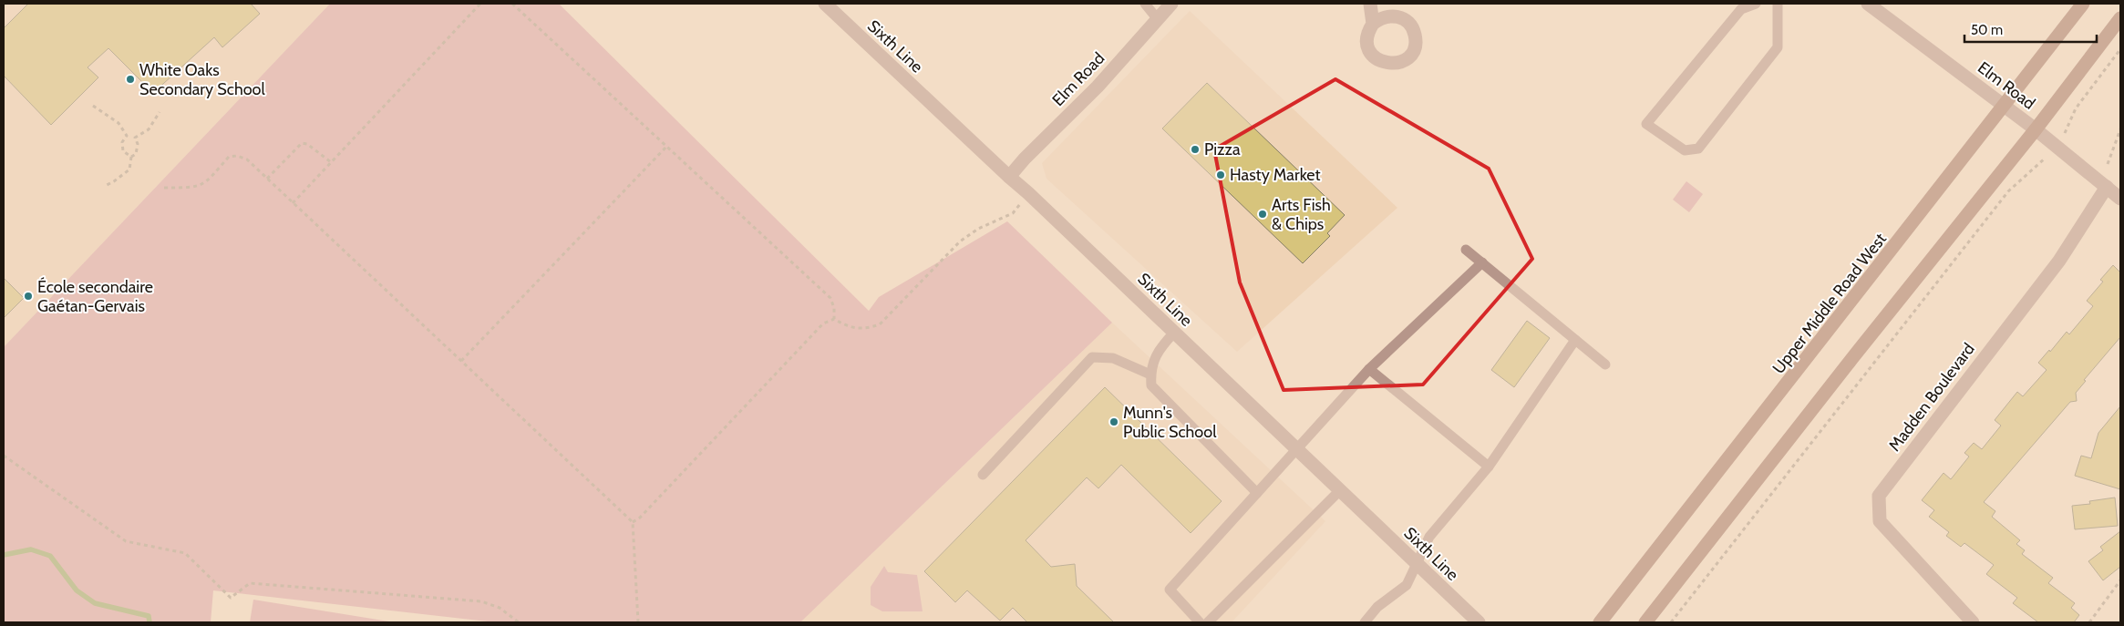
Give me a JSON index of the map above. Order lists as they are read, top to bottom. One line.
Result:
{"streets":{"main road":["Upper Middle Road West"],"street":["Sixth Line","Elm Road","Madden Boulevard"]},"crossings":[["Sixth Line","Elm Road"],["Elm Road","Upper Middle Road West"],["Elm Road","Madden Boulevard"]],"places":["White Oaks Secondary School","Pizza","Hasty Market","Arts Fish & Chips","École secondaire Gaétan-Gervais","Munn's Public School"],"scale_bar":"50 m"}
